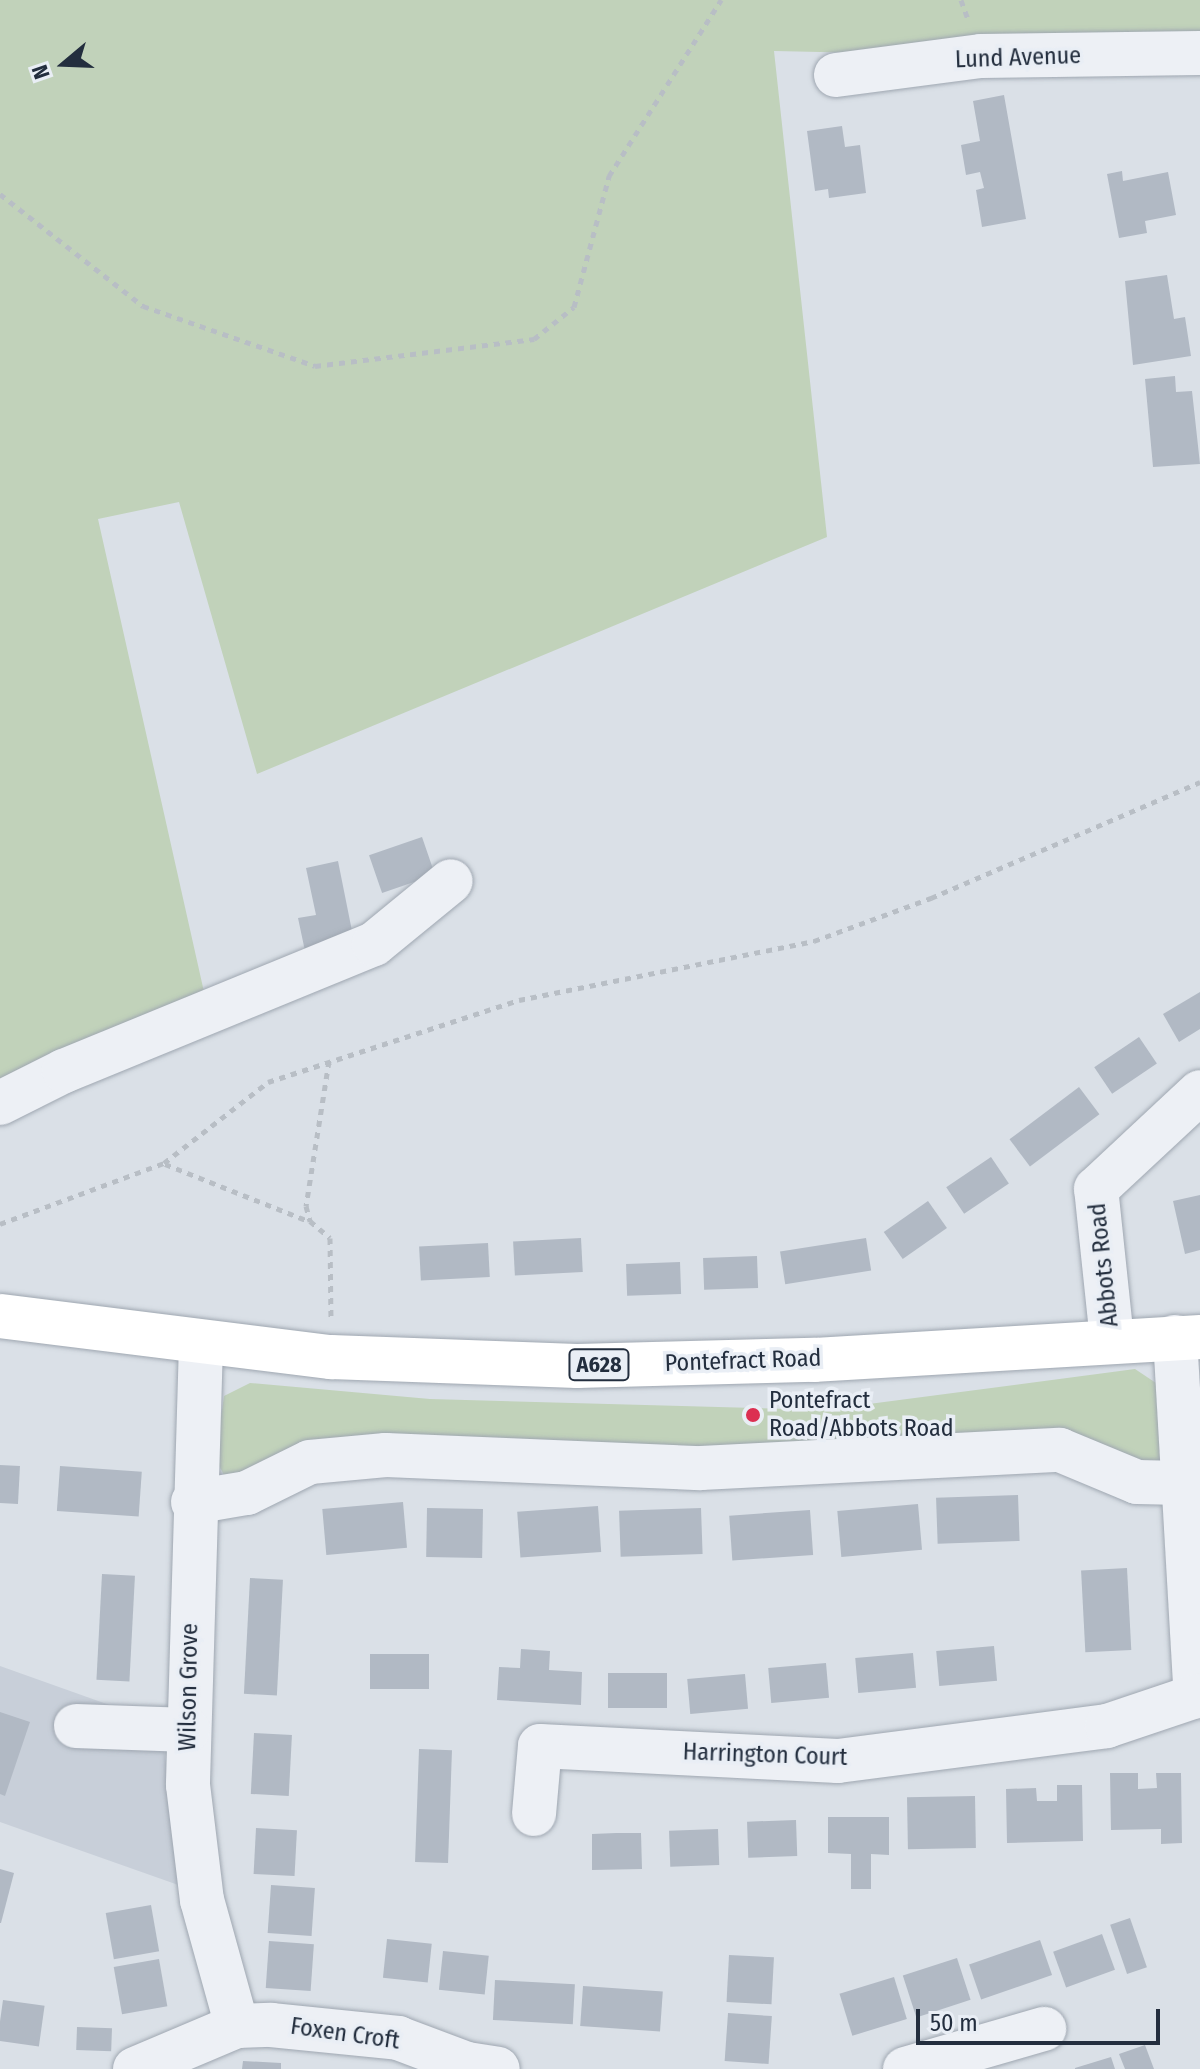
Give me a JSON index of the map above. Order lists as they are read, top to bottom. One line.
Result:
{"streets":{"highway":["Pontefract Road","A628"],"street":["Lund Avenue","Abbots Road","Wilson Grove","Harrington Court","Foxen Croft"]},"crossings":[["Abbots Road","Pontefract Road"],["Pontefract Road","Wilson Grove"],["Wilson Grove","Foxen Croft"]],"places":["Pontefract Road/Abbots Road"],"scale_bar":"50 m","north":"left"}
